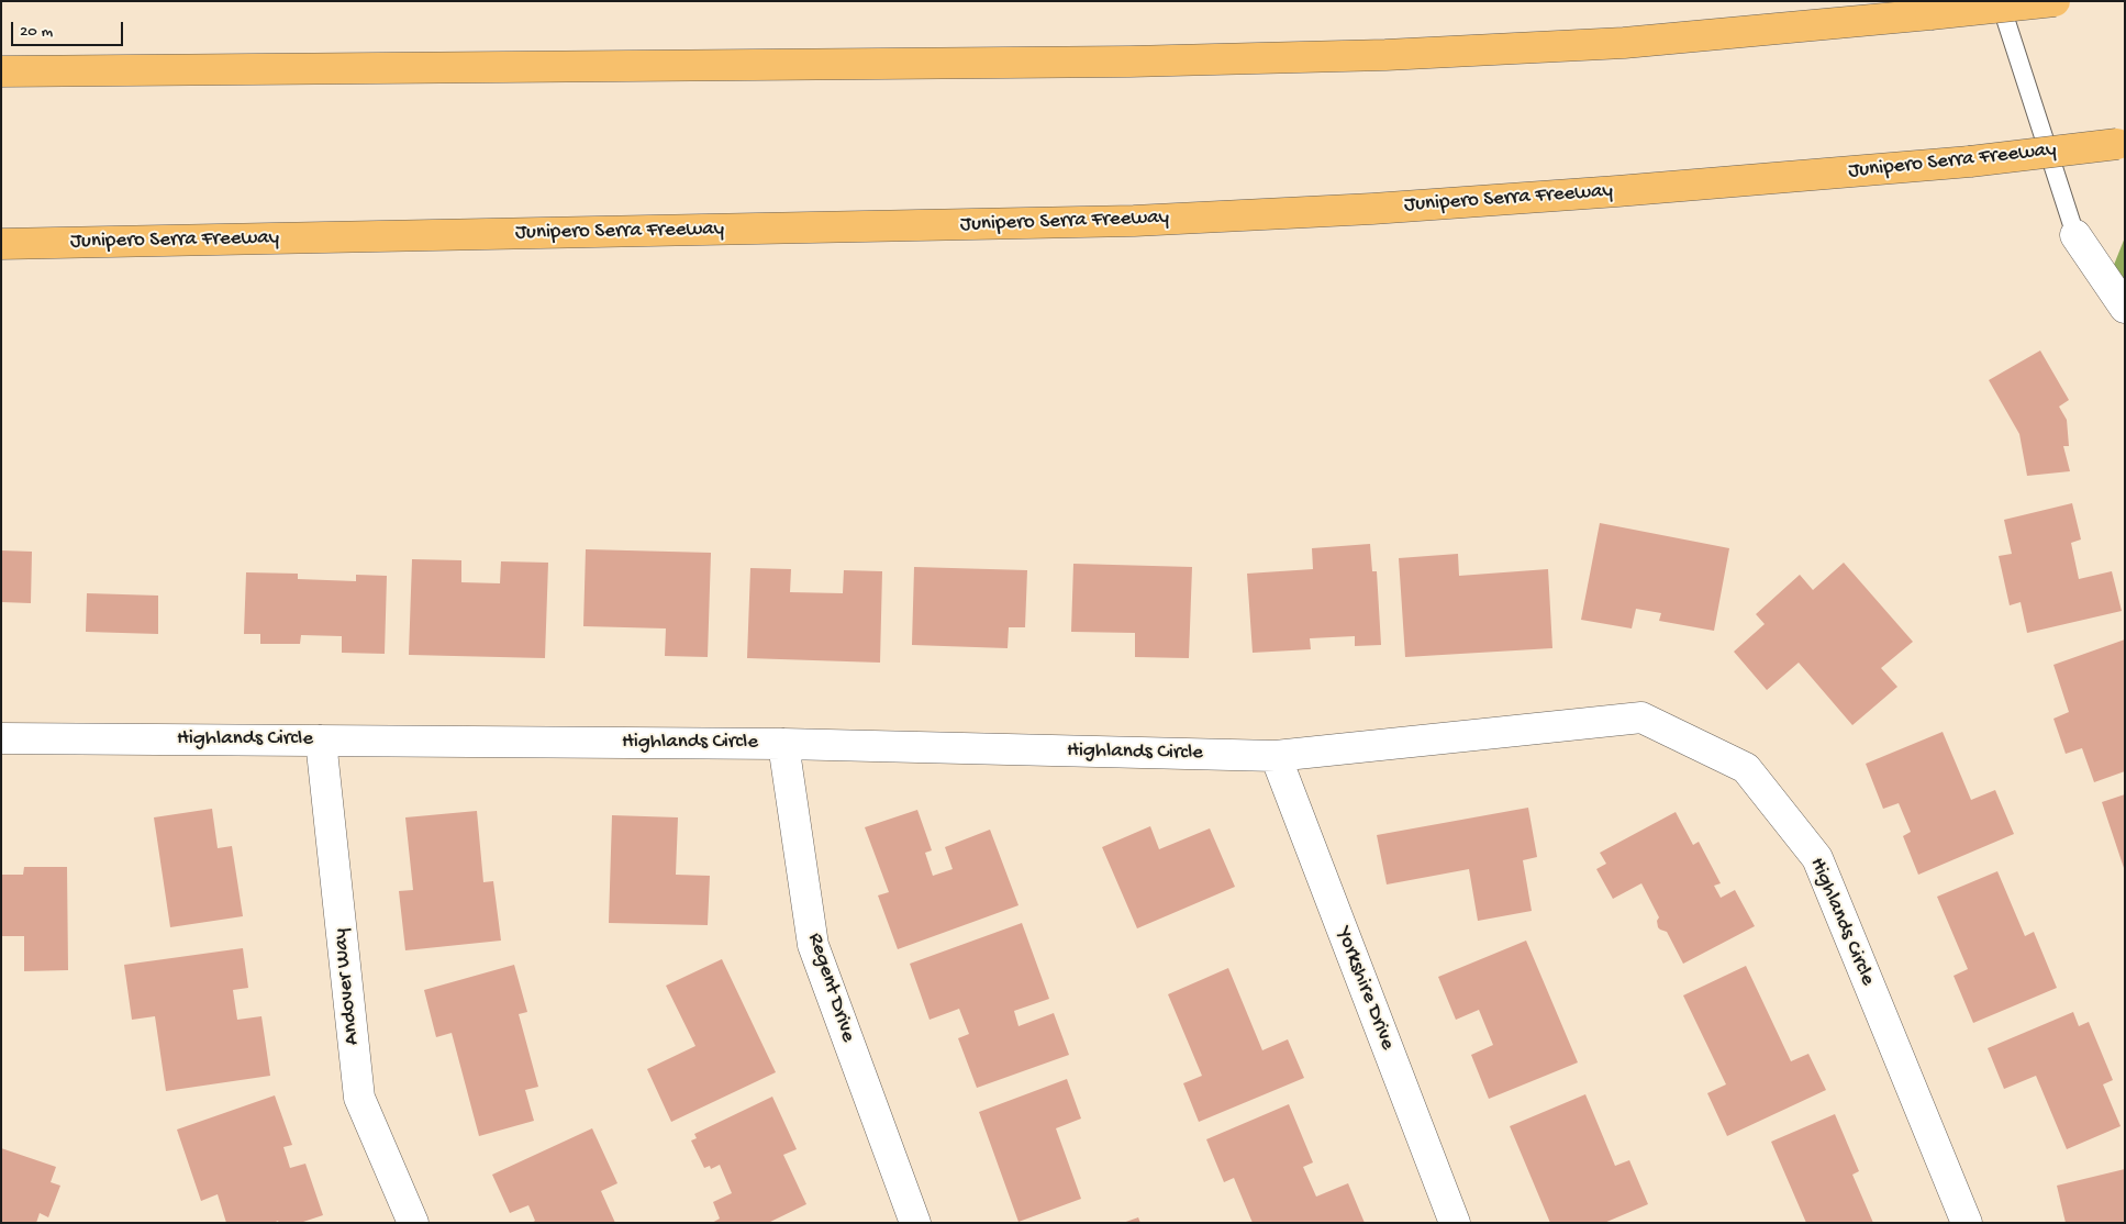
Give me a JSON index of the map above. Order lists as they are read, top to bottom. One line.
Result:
{"streets":{"highway":["Junipero Serra Freeway"],"street":["Highlands Circle","Andover Way","Regent Drive","Yorkshire Drive"]},"crossings":[["Highlands Circle","Andover Way"],["Highlands Circle","Regent Drive"],["Highlands Circle","Yorkshire Drive"]],"scale_bar":"20 m"}
